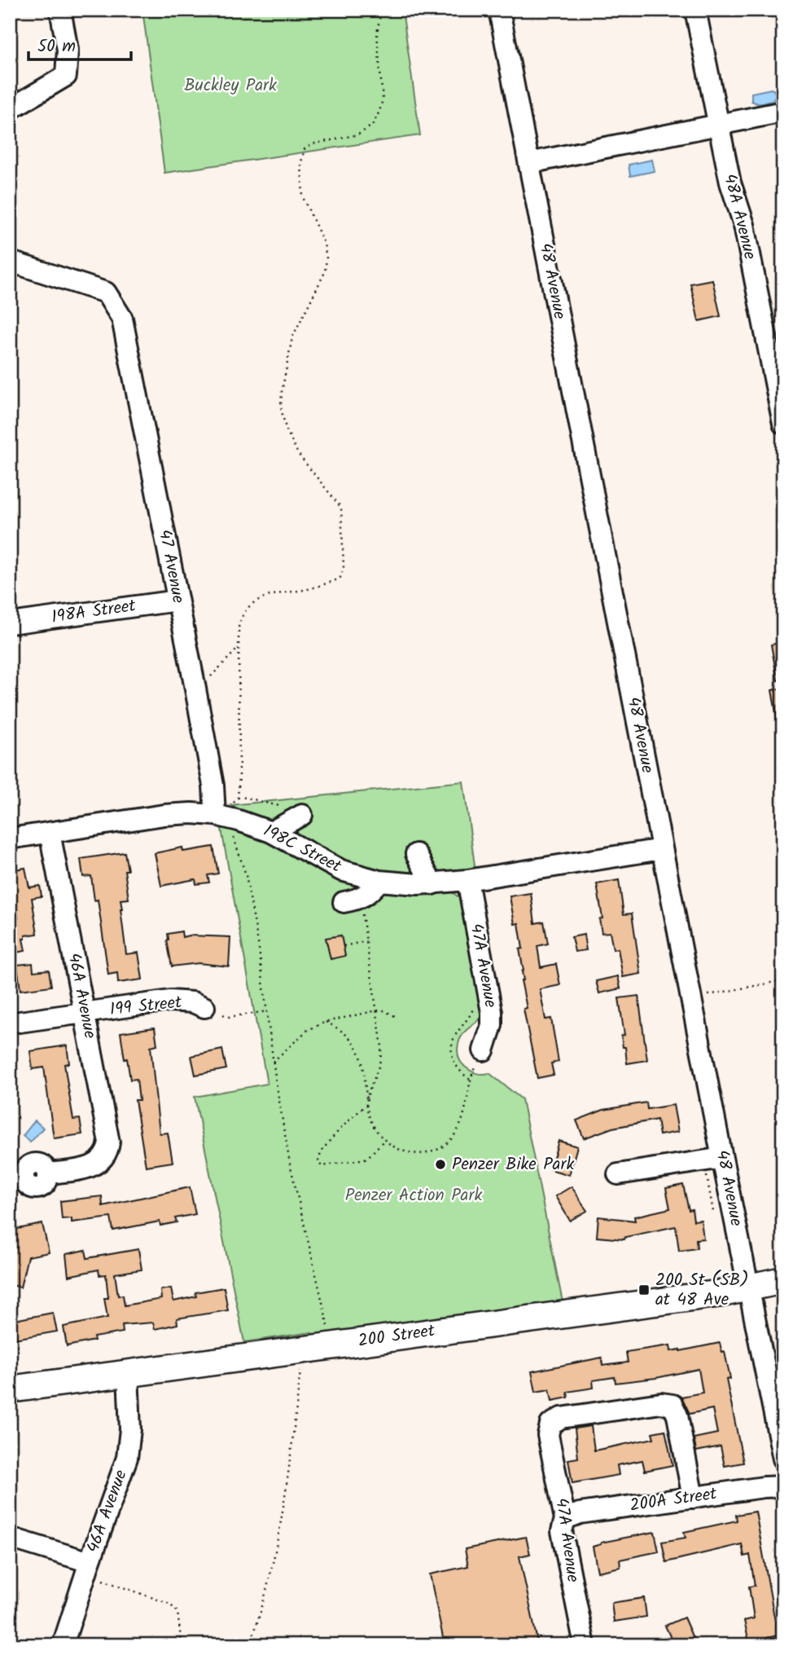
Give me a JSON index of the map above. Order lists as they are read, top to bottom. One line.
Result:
{"streets":{"main road":["200 Street"],"street":["48A Avenue","48 Avenue","47 Avenue","198A Street","198C Street","47A Avenue","46A Avenue","199 Street","200A Street"]},"crossings":[["48 Avenue","198C Street"],["48 Avenue","200 Street"],["47 Avenue","198A Street"],["47 Avenue","198C Street"],["198C Street","47A Avenue"],["198C Street","46A Avenue"],["47A Avenue","200A Street"],["46A Avenue","199 Street"],["46A Avenue","200 Street"]],"parks":["Buckley Park","Penzer Action Park"],"places":{"other":["Penzer Bike Park"],"transit":["200 St (SB) at 48 Ave"]},"scale_bar":"50 m"}
